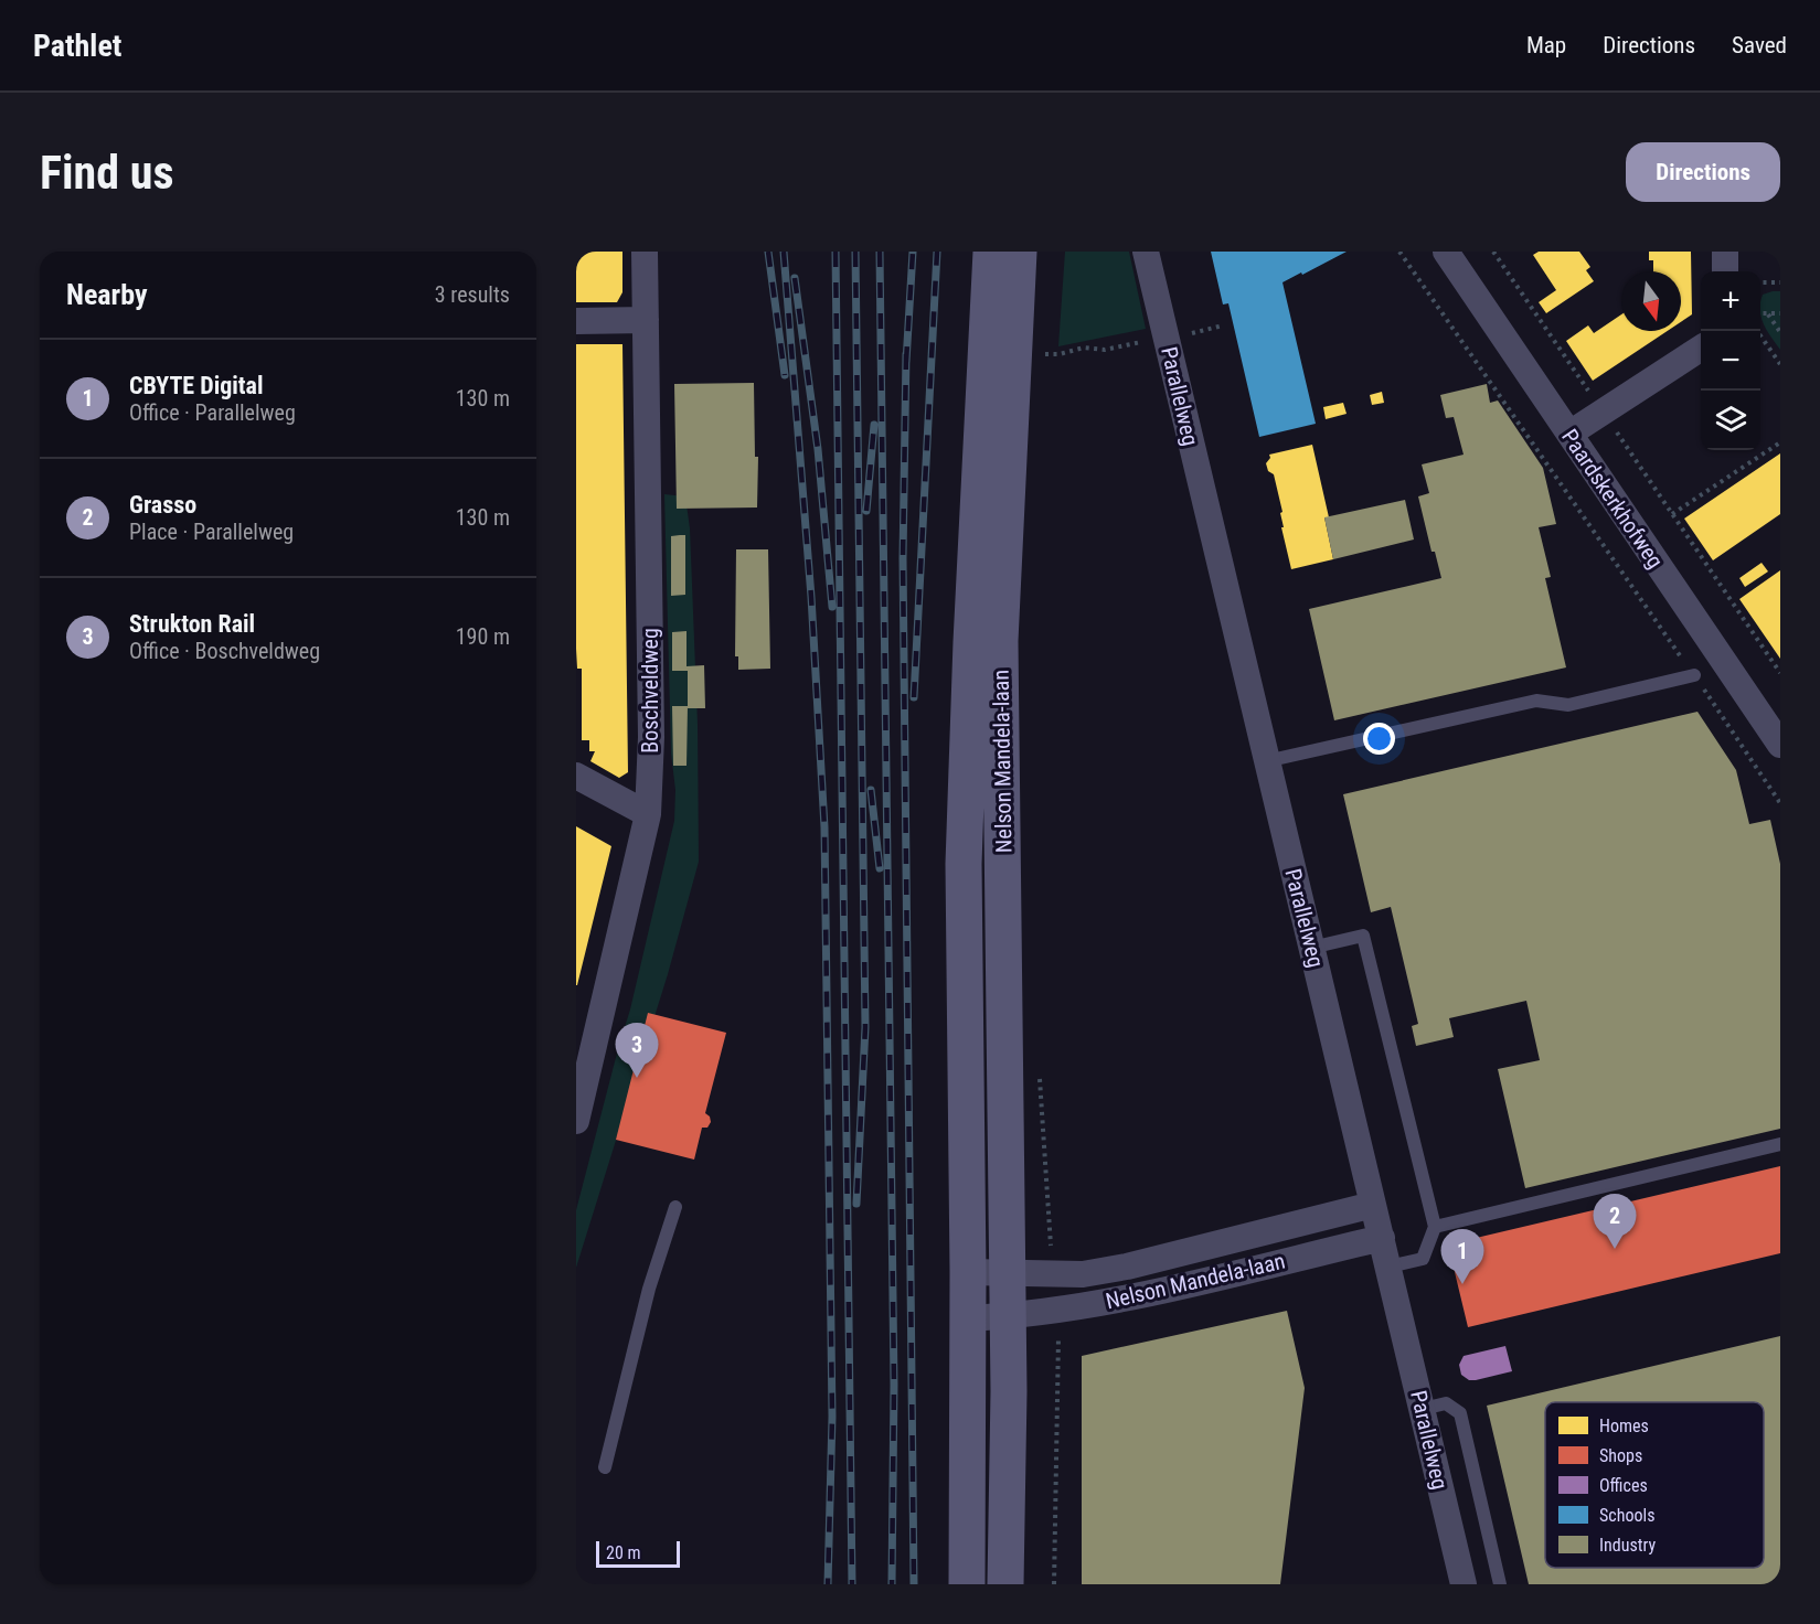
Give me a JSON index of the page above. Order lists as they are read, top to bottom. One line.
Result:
{"streets":{"main road":["Nelson Mandela-laan"],"street":["Parallelweg","Paardskerkhofweg","Boschveldweg"]},"crossings":[["Parallelweg","Nelson Mandela-laan"]],"legend":["Homes","Shops","Offices","Schools","Industry"],"scale_bar":"20 m","north":"bottom","page":{"header":"Pathlet","nav":["Map","Directions","Saved"],"buttons":"Directions","title":"Find us","heading":["Nearby","3 results"],"map_buttons":["+","−"],"list":[{"mark":"1","name":"CBYTE Digital","note":"Office · Parallelweg","value":"130 m"},{"mark":"2","name":"Grasso","note":"Place · Parallelweg","value":"130 m"},{"mark":"3","name":"Strukton Rail","note":"Office · Boschveldweg","value":"190 m"}],"pins":["3","2","1"],"scale":"20 m"}}
